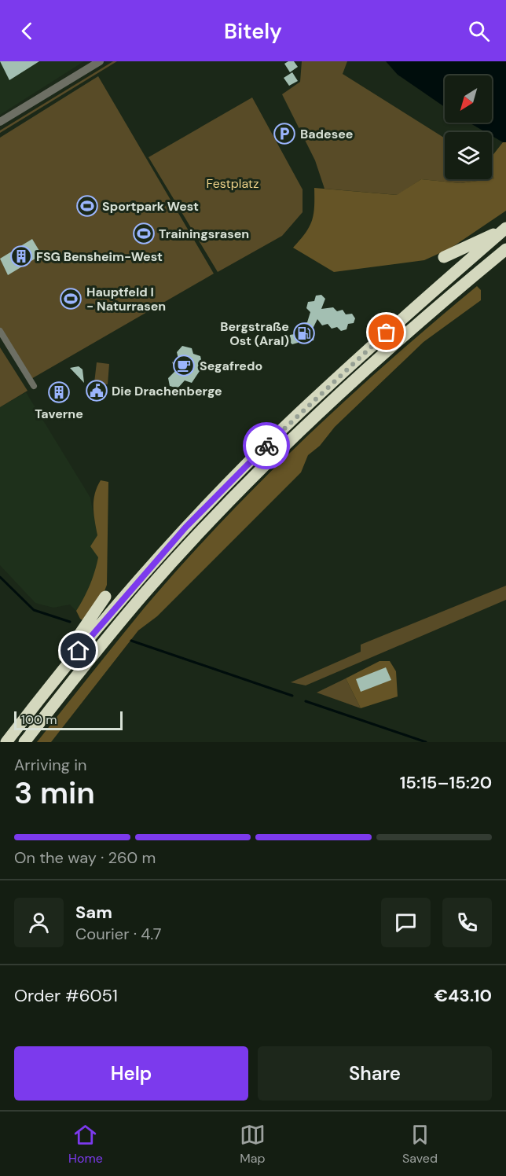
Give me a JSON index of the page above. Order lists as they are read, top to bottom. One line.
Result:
{"parks":["Festplatz"],"places":{"parking":["Badesee"],"sports":["Sportpark West","Trainingsrasen","Hauptfeld I - Naturrasen"],"building":["FSG Bensheim-West","Taverne"],"fuel station":["Bergstraße Ost (Aral)"],"cafe":["Segafredo"],"public building":["Die Drachenberge"]},"scale_bar":"100 m","north":"bottom left","page":{"header":"Bitely","scale":"100 m","heading":["3 min","Arriving in","15:15–15:20"],"panel":["Sam","Courier · 4.7","Order #6051","€43.10"],"bar":"On the way · 260 m","buttons":["Help","Share"],"tabs":["Home","Map","Saved"]}}
